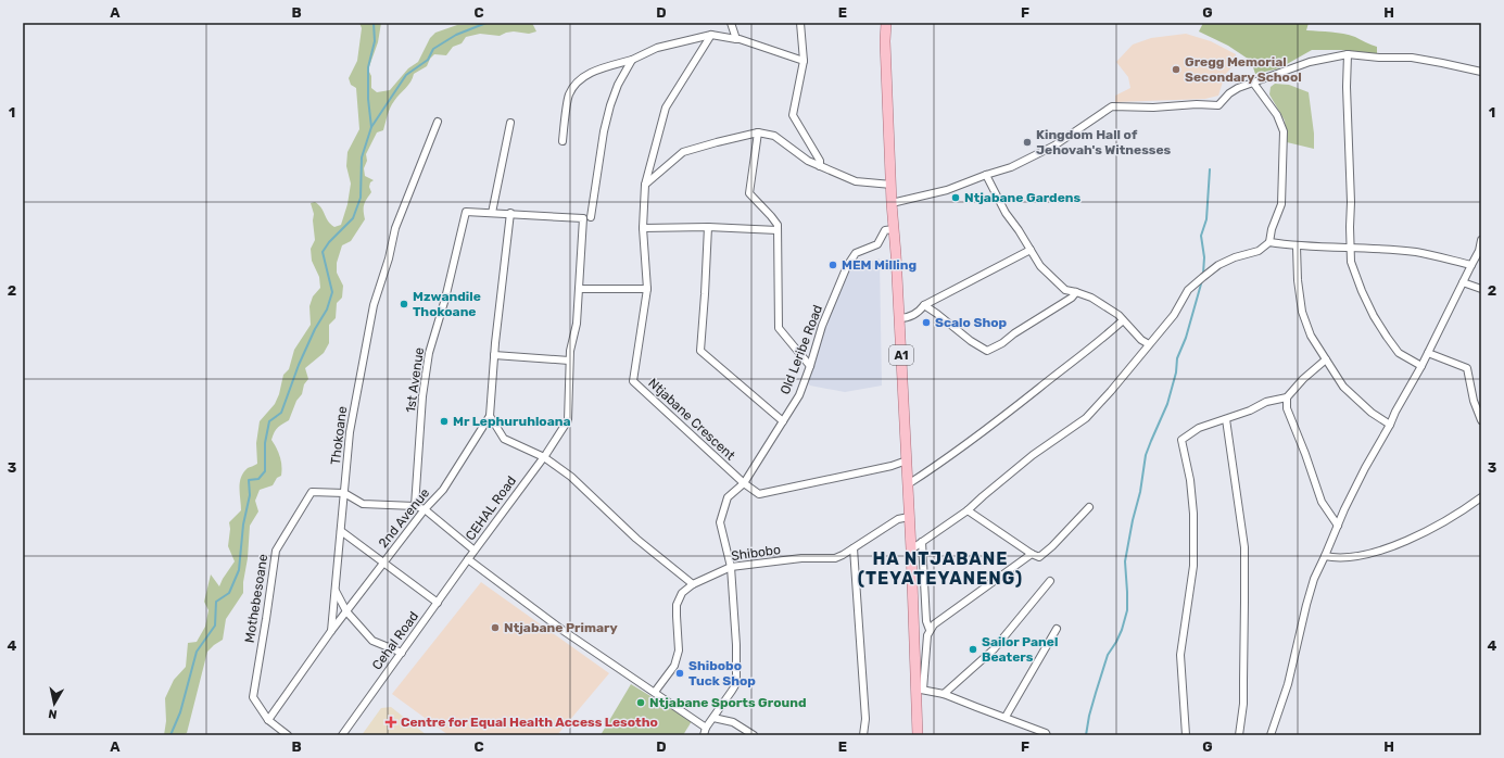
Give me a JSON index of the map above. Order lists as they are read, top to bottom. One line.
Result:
{"streets":{"main road":["A1"],"street":["Old Leribe Road","1st Avenue","Ntjabane Crescent","Thokoane","CEHAL Road","2nd Avenue","Shibobo","Mothebesoane","Cehal Road"]},"crossings":[["Old Leribe Road","A1"],["Old Leribe Road","Ntjabane Crescent"],["Old Leribe Road","CEHAL Road"],["Old Leribe Road","Shibobo"],["A1","Ntjabane Crescent"],["A1","Shibobo"],["1st Avenue","CEHAL Road"],["1st Avenue","2nd Avenue"],["Thokoane","2nd Avenue"],["Thokoane","Mothebesoane"],["CEHAL Road","Shibobo"],["CEHAL Road","Cehal Road"]],"districts":["HA NTJABANE (TEYATEYANENG)"],"places":{"other":["Gregg Memorial Secondary School","Kingdom Hall of Jehovah's Witnesses","Ntjabane Gardens","MEM Milling","Mzwandile Thokoane","Scalo Shop","Mr Lephuruhloana","Ntjabane Primary","Sailor Panel Beaters","Shibobo Tuck Shop","Ntjabane Sports Ground"],"health":["Centre for Equal Health Access Lesotho"]},"north":"bottom","grid":{"columns":["A","B","C","D","E","F","G","H"],"rows":["1","2","3","4"]}}
